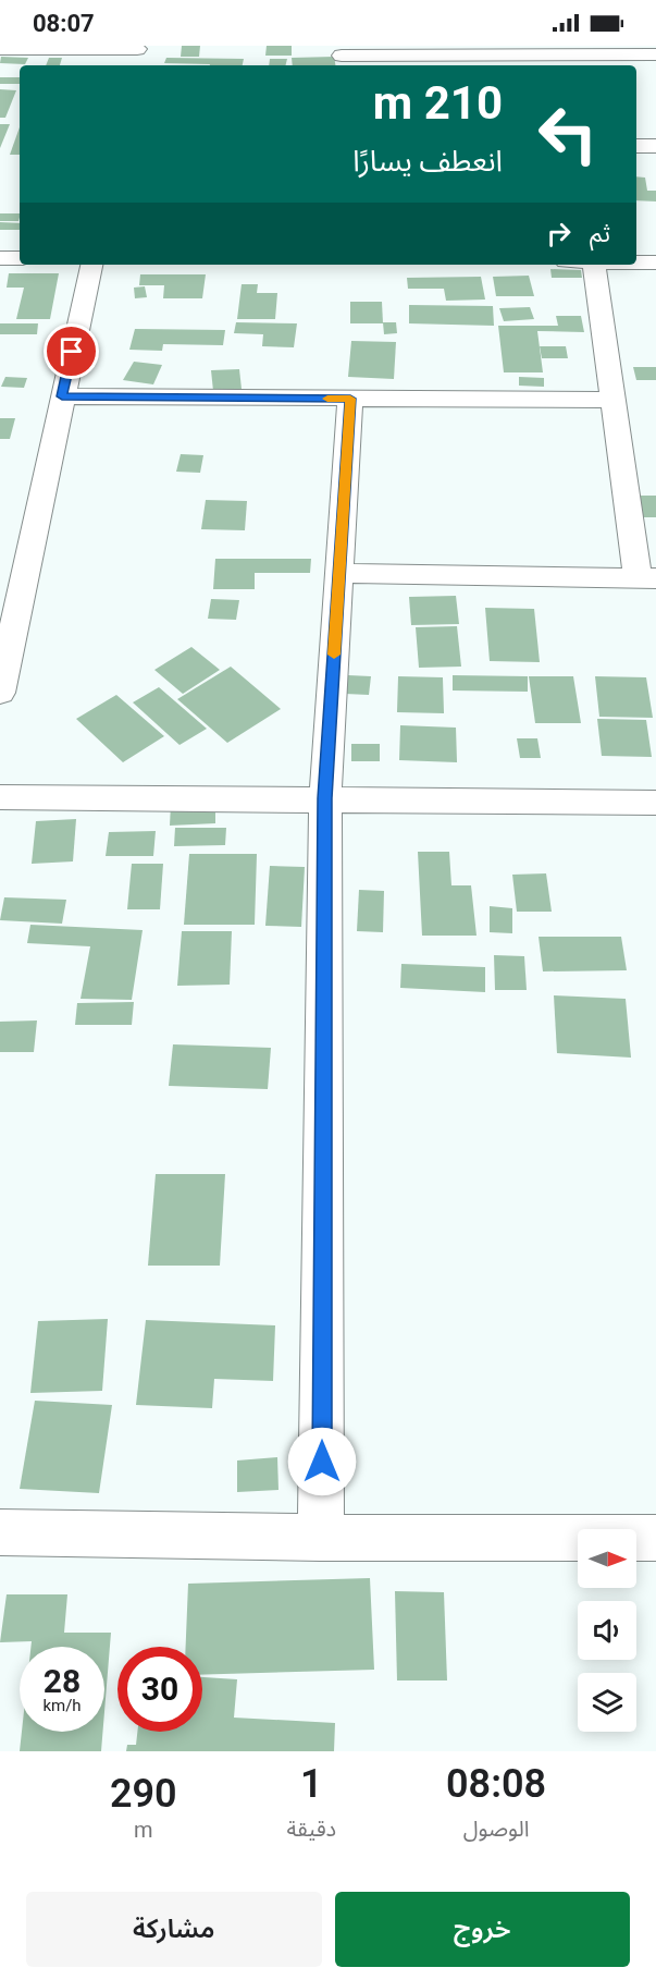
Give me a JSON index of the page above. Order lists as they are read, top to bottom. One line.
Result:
{"north":"right","page":{"status":"08:07","turn":["210 m","انعطف يسارًا"],"then":"ثم","speed":"28 km/h","limit":"30","eta":["08:08","الوصول","1","دقيقة","290","m"],"buttons":["خروج","مشاركة"]}}
